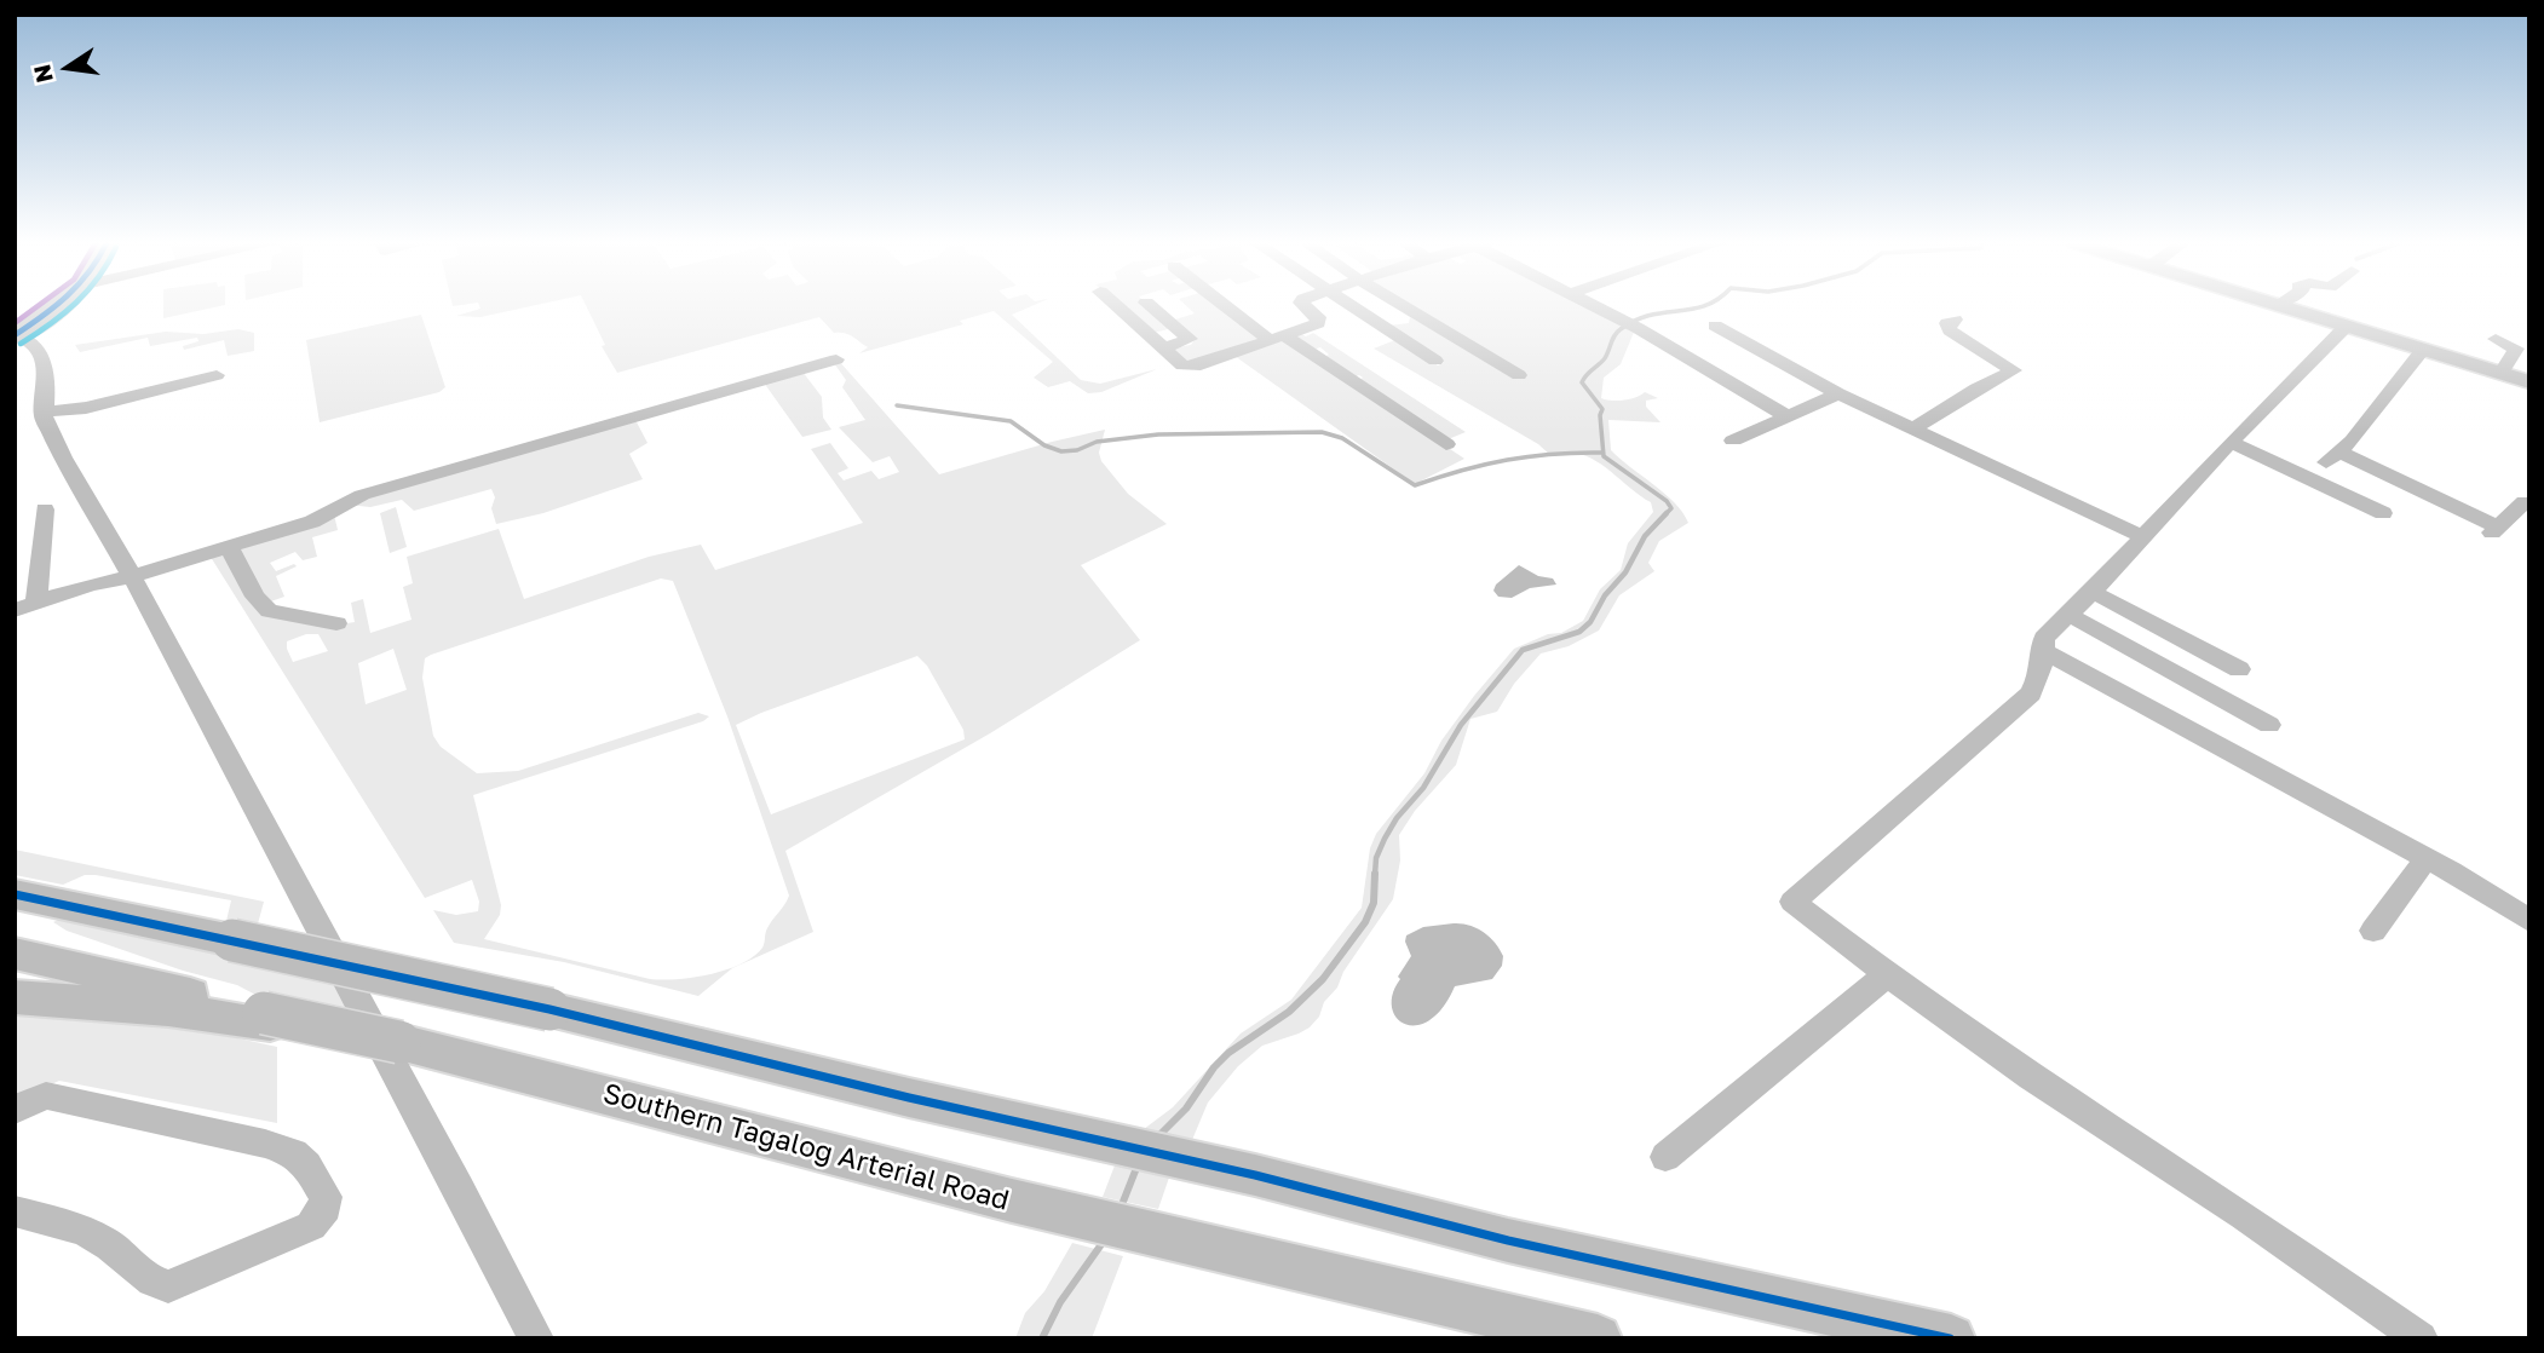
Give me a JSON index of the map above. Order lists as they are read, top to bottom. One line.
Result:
{"streets":{"highway":["Southern Tagalog Arterial Road"]},"north":"left"}
